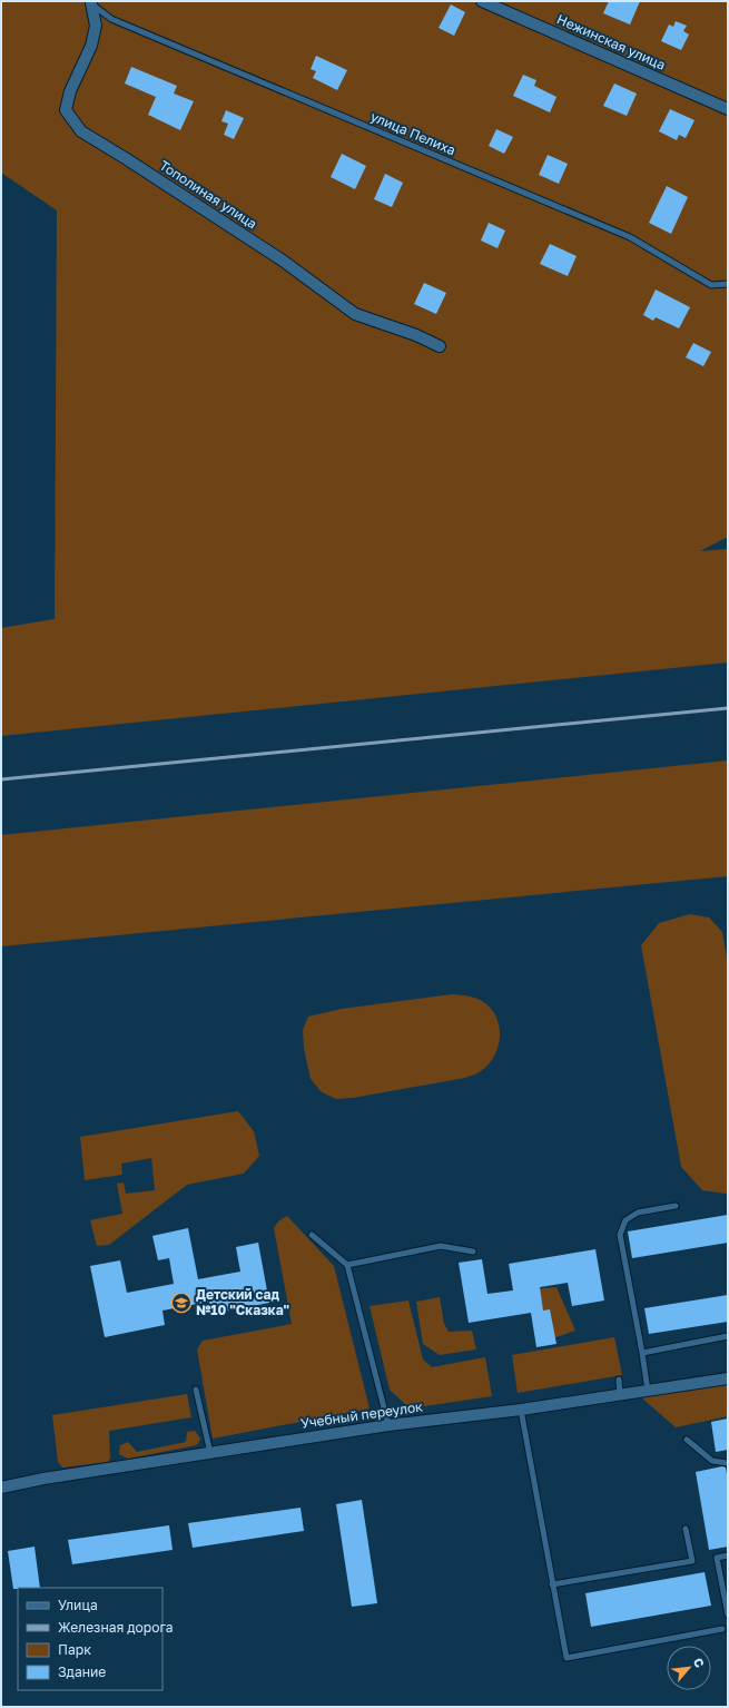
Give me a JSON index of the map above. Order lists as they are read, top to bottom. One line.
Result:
{"streets":{"street":["Нежинская улица","Тополиная улица","Учебный переулок"],"lane":["улица Пелиха"]},"crossings":[["улица Пелиха","Тополиная улица"]],"places":{"school or university":["Детский сад №10 \"Сказка\""]},"legend":["Улица","Железная дорога","Парк","Здание"],"north":"top right"}
